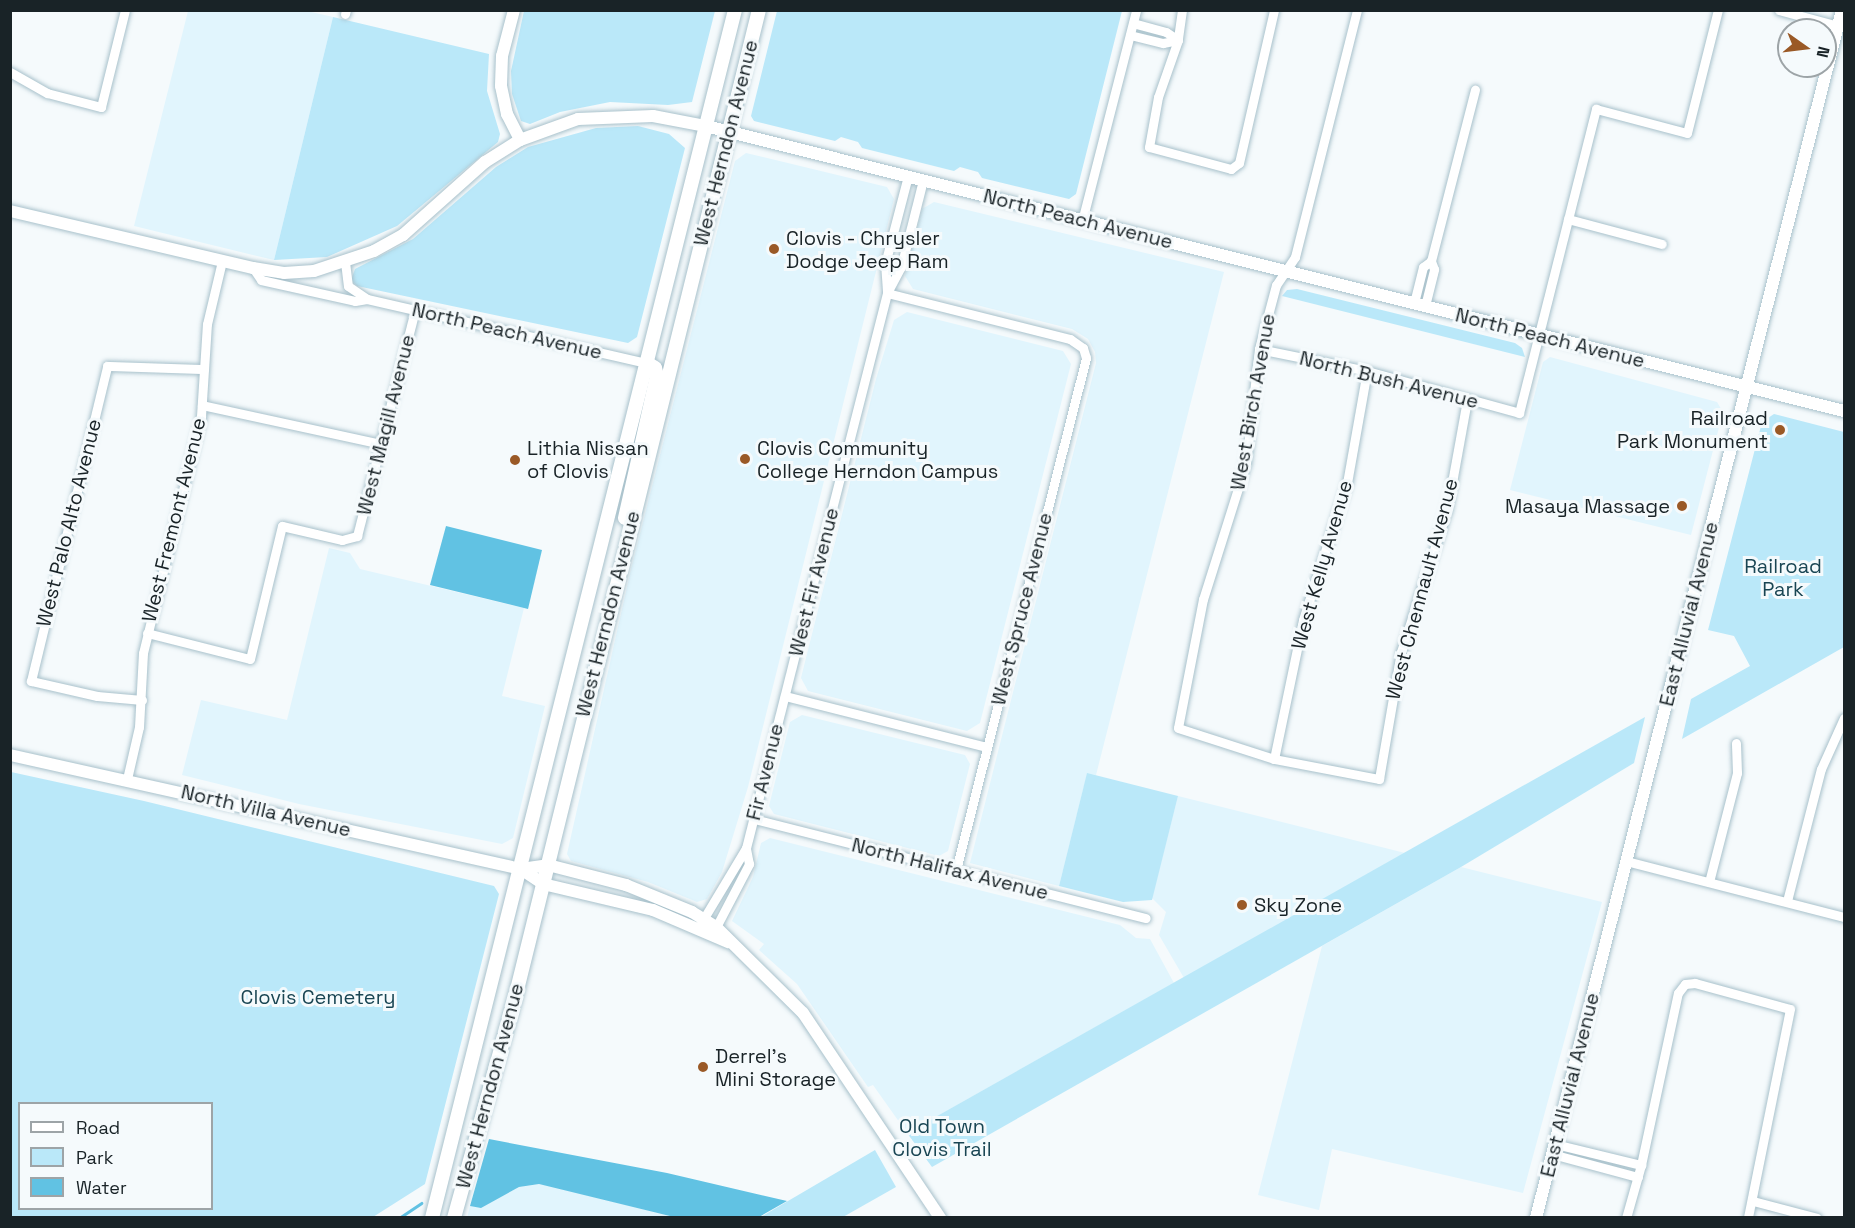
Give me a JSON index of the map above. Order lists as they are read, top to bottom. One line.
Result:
{"streets":{"main road":["West Herndon Avenue"],"street":["North Peach Avenue","North Bush Avenue","West Birch Avenue","West Magill Avenue","West Fremont Avenue","West Palo Alto Avenue","West Kelly Avenue","West Fir Avenue","West Chennault Avenue","West Spruce Avenue","East Alluvial Avenue","Fir Avenue","North Villa Avenue","North Halifax Avenue"]},"crossings":[["West Herndon Avenue","North Peach Avenue"],["West Herndon Avenue","North Villa Avenue"],["North Peach Avenue","North Bush Avenue"],["North Peach Avenue","West Birch Avenue"],["North Peach Avenue","West Magill Avenue"],["North Peach Avenue","West Fremont Avenue"],["North Peach Avenue","West Fir Avenue"],["North Peach Avenue","East Alluvial Avenue"],["North Bush Avenue","West Birch Avenue"],["North Bush Avenue","West Kelly Avenue"],["North Bush Avenue","West Chennault Avenue"],["West Birch Avenue","West Kelly Avenue"],["West Birch Avenue","West Chennault Avenue"],["West Magill Avenue","West Fremont Avenue"],["West Fremont Avenue","West Palo Alto Avenue"],["West Fremont Avenue","North Villa Avenue"],["West Kelly Avenue","West Chennault Avenue"],["West Fir Avenue","West Spruce Avenue"],["West Fir Avenue","Fir Avenue"],["West Spruce Avenue","North Halifax Avenue"],["Fir Avenue","North Villa Avenue"],["Fir Avenue","North Halifax Avenue"]],"parks":["Railroad Park","Clovis Cemetery","Old Town Clovis Trail"],"places":["Clovis - Chrysler Dodge Jeep Ram","Railroad Park Monument","Clovis Community College Herndon Campus","Lithia Nissan of Clovis","Masaya Massage","Sky Zone","Derrel's Mini Storage"],"legend":["Road","Park","Water"],"north":"right"}
